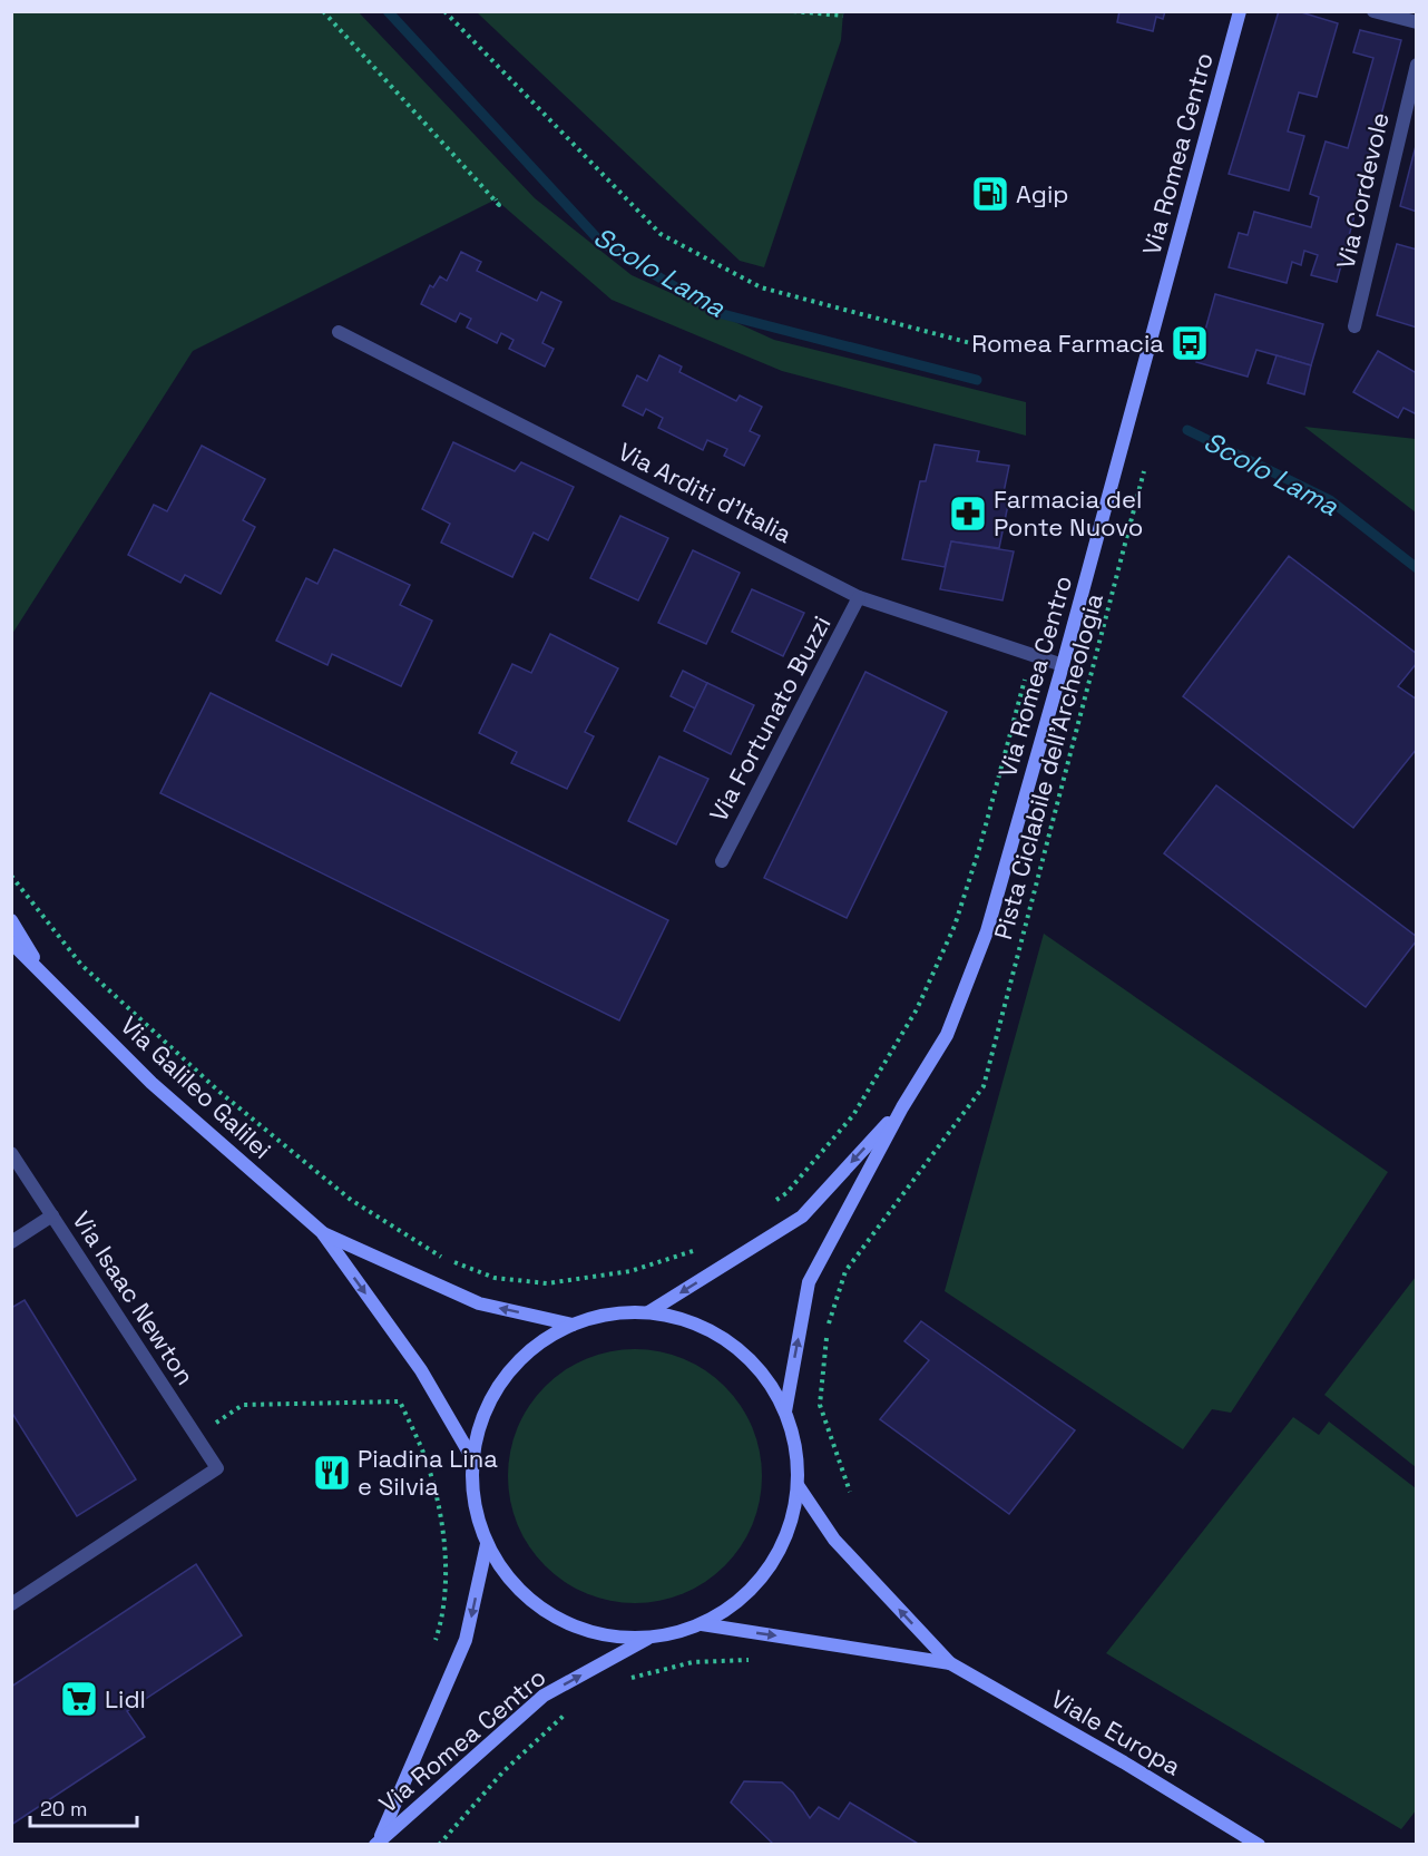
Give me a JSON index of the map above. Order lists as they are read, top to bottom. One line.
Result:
{"streets":{"main road":["Via Romea Centro","Via Galileo Galilei","Viale Europa"],"street":["Via Cordevole","Via Arditi d'Italia","Via Fortunato Buzzi","Via Isaac Newton"],"path":["Pista Ciclabile dell'Archeologia"]},"crossings":[["Via Romea Centro","Via Arditi d'Italia"],["Via Arditi d'Italia","Via Fortunato Buzzi"]],"water":["Scolo Lama"],"places":{"fuel station":["Agip"],"bus stop":["Romea Farmacia"],"pharmacy":["Farmacia del Ponte Nuovo"],"restaurant":["Piadina Lina e Silvia"],"supermarket":["Lidl"]},"scale_bar":"20 m"}
